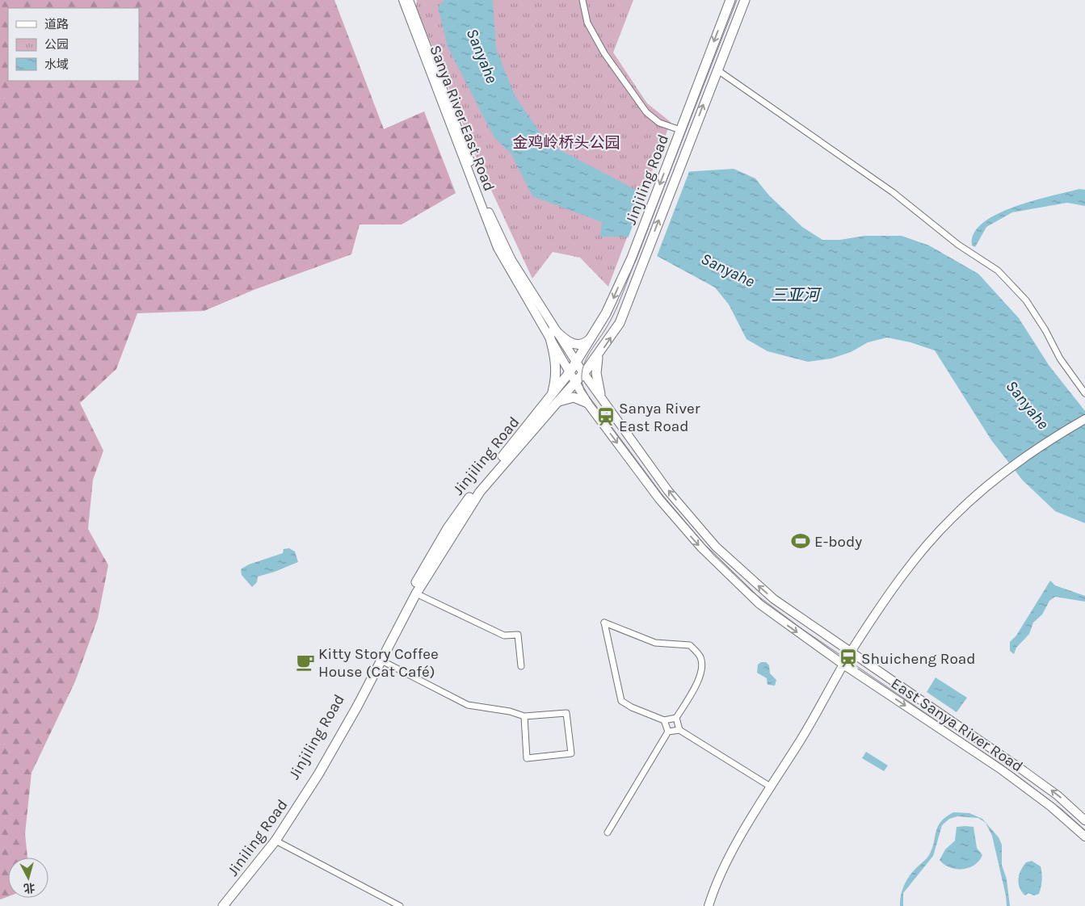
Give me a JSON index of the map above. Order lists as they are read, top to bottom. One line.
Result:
{"streets":{"main road":["Sanya River East Road","Jinjiling Road","East Sanya River Road","Jiniling Road"]},"crossings":[["Sanya River East Road","Jinjiling Road"],["Sanya River East Road","East Sanya River Road"],["Jinjiling Road","East Sanya River Road"],["Jinjiling Road","Jiniling Road"]],"water":["Sanyahe","三亚河"],"parks":["金鸡岭桥头公园"],"places":{"station":["Sanya River East Road","Shuicheng Road"],"sports":["E-body"],"cafe":["Kitty Story Coffee House (Cat Café)"]},"legend":["道路","公园","水域"],"north":"bottom"}
